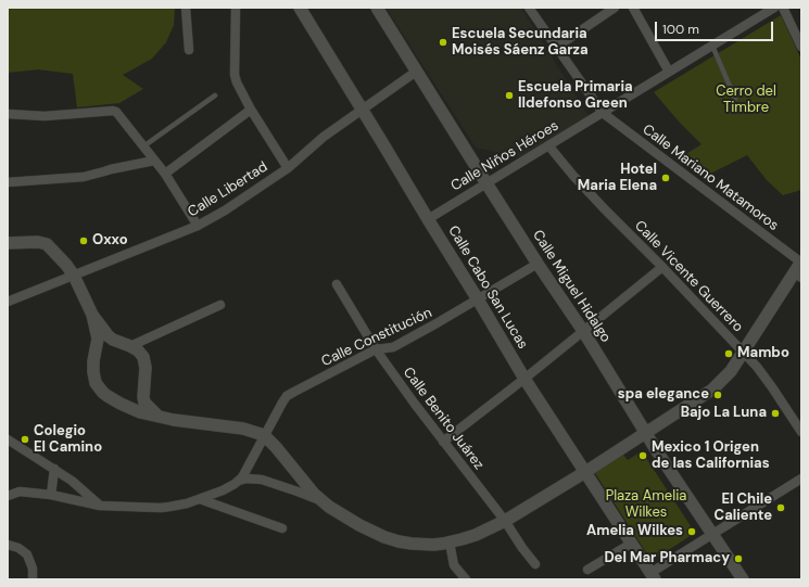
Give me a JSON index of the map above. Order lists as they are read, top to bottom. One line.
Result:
{"streets":{"main road":["Calle Miguel Hidalgo","Calle Cabo San Lucas"],"street":["Calle Niños Héroes","Calle Mariano Matamoros","Calle Libertad","Calle Vicente Guerrero","Calle Constitución","Calle Benito Juárez"]},"crossings":[["Calle Niños Héroes","Calle Mariano Matamoros"],["Calle Niños Héroes","Calle Vicente Guerrero"],["Calle Niños Héroes","Calle Miguel Hidalgo"],["Calle Niños Héroes","Calle Cabo San Lucas"],["Calle Libertad","Calle Miguel Hidalgo"],["Calle Libertad","Calle Cabo San Lucas"],["Calle Miguel Hidalgo","Calle Constitución"],["Calle Cabo San Lucas","Calle Constitución"],["Calle Constitución","Calle Benito Juárez"]],"parks":["Cerro del Timbre","Plaza Amelia Wilkes"],"places":["Escuela Secundaria Moisés Sáenz Garza","Escuela Primaria Ildefonso Green","Hotel Maria Elena","Oxxo","Mambo","spa elegance","Bajo La Luna","Colegio El Camino","Mexico 1 Origen de las Californias","El Chile Caliente","Amelia Wilkes","Del Mar Pharmacy"],"scale_bar":"100 m"}
